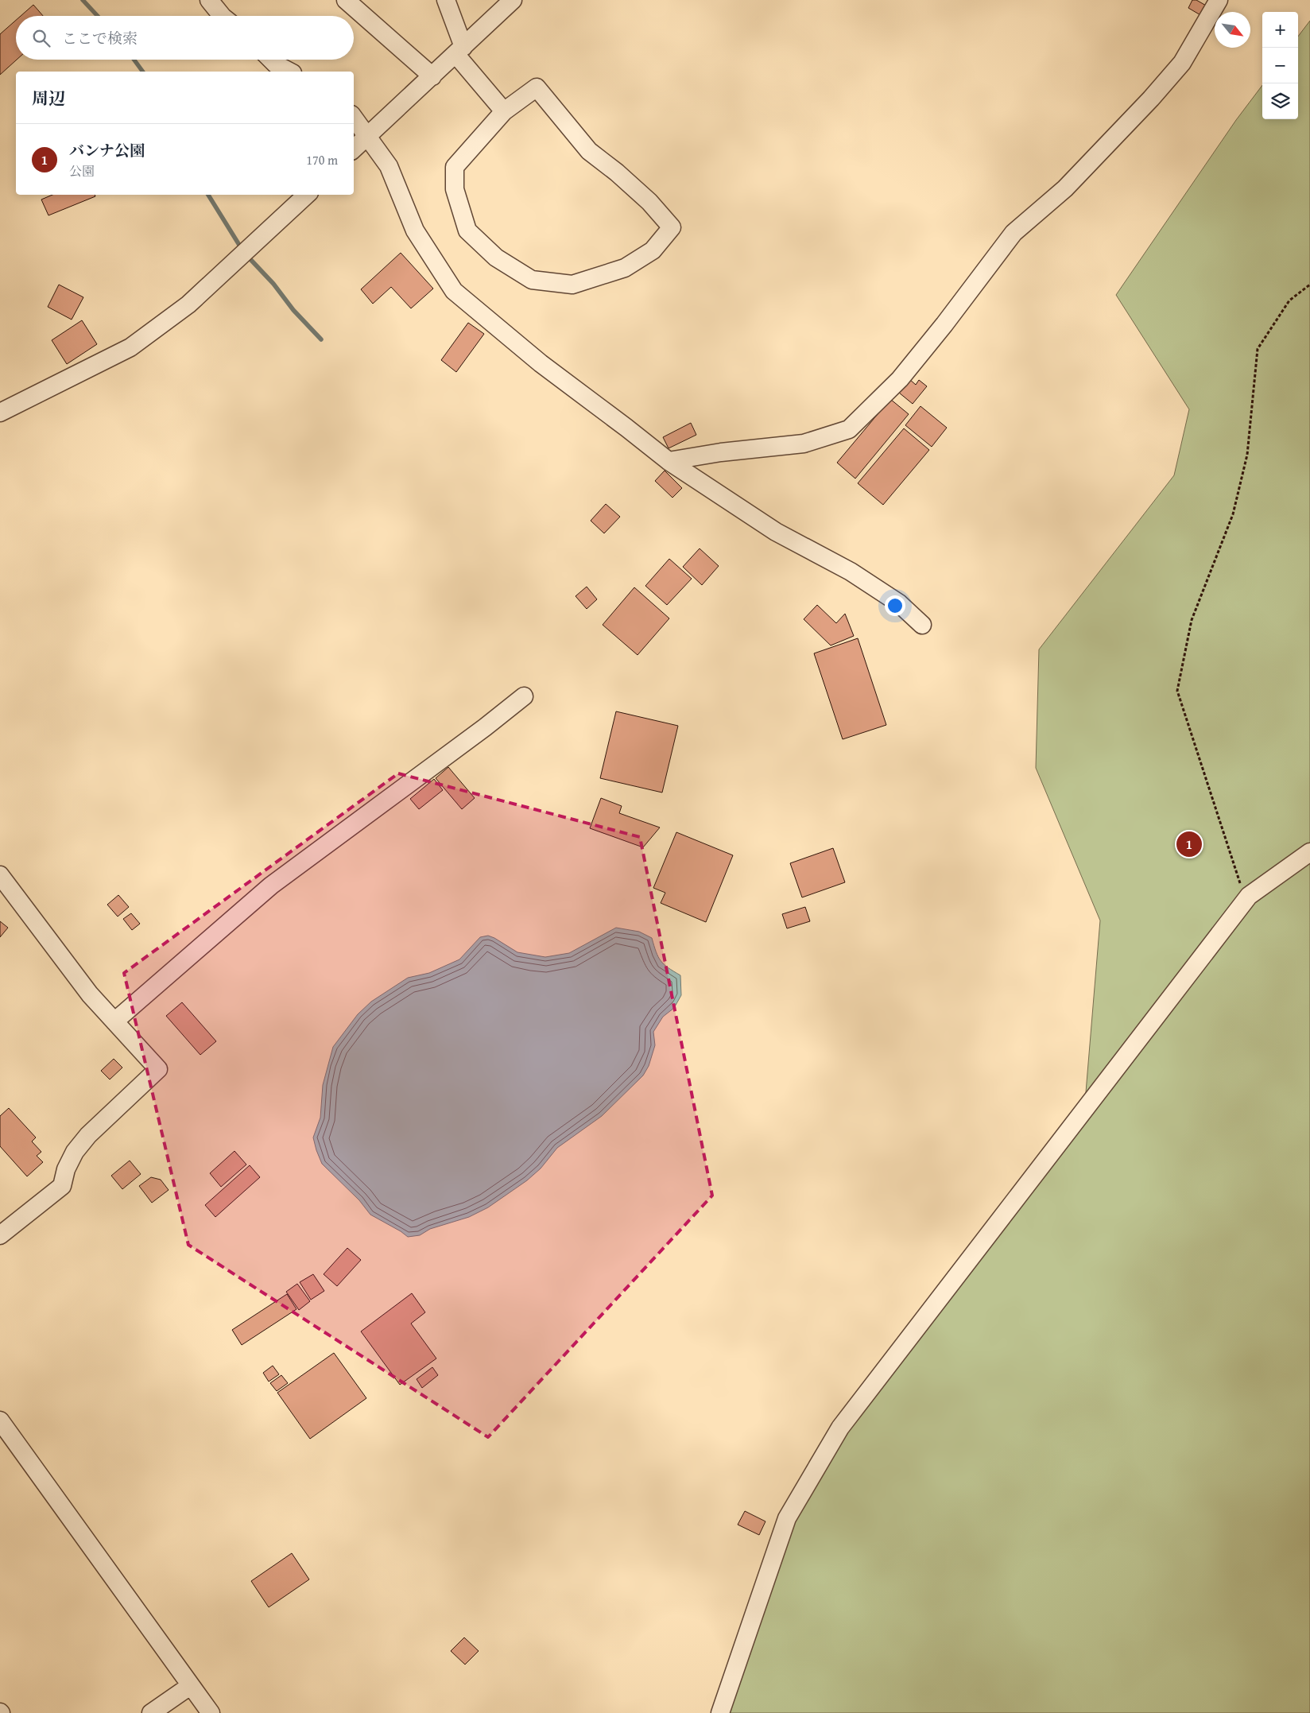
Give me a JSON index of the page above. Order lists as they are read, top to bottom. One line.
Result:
{"north":"bottom right","page":{"map_buttons":["+","−"],"search":"ここで検索","heading":"周辺","list":[{"mark":"1","name":"バンナ公園","note":"公園","value":"170 m"}],"pins":"1"}}
